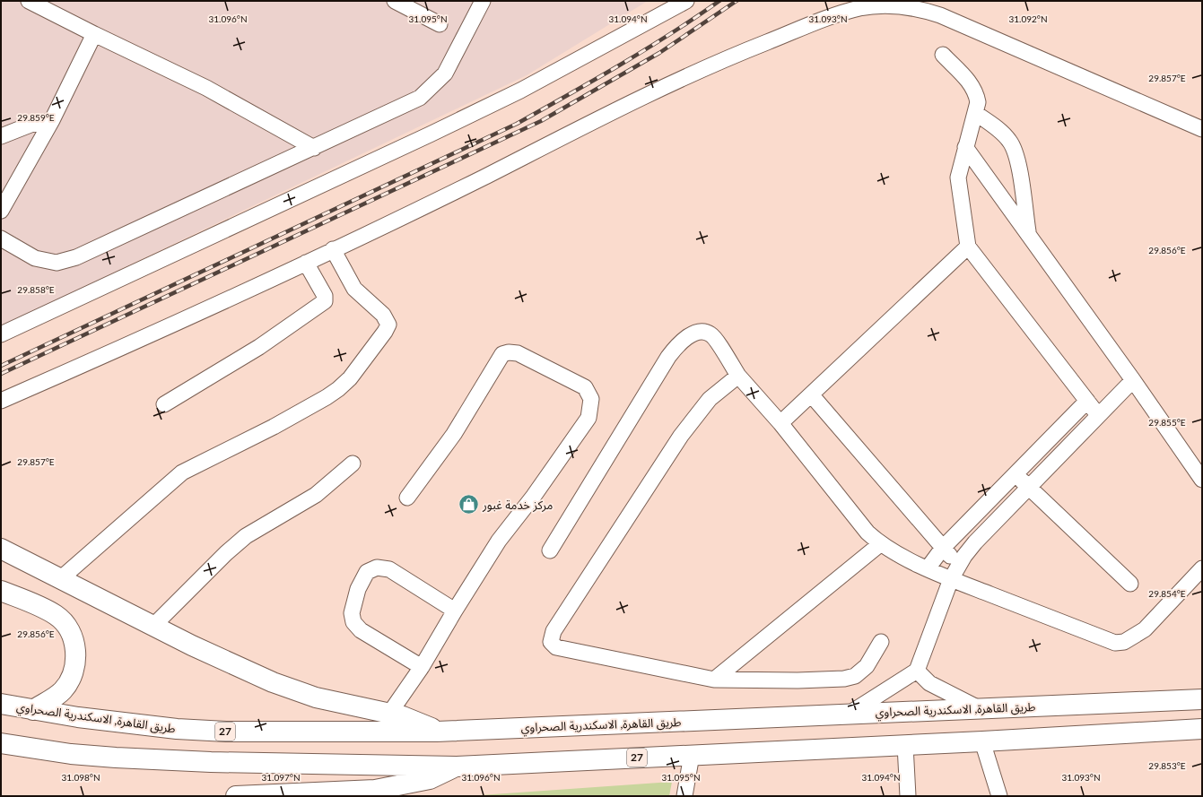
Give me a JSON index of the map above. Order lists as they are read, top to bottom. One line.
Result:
{"streets":{"highway":["طريق القاهرة, الاسكندرية الصحراوي","27"]},"places":{"shop":["مركز خدمة غبور"]},"coordinates":["31.096°N","31.095°N","31.094°N","31.093°N","31.092°N","29.857°E","29.859°E","29.856°E","29.858°E","29.855°E","29.854°E","29.853°E","31.098°N","31.097°N"]}
